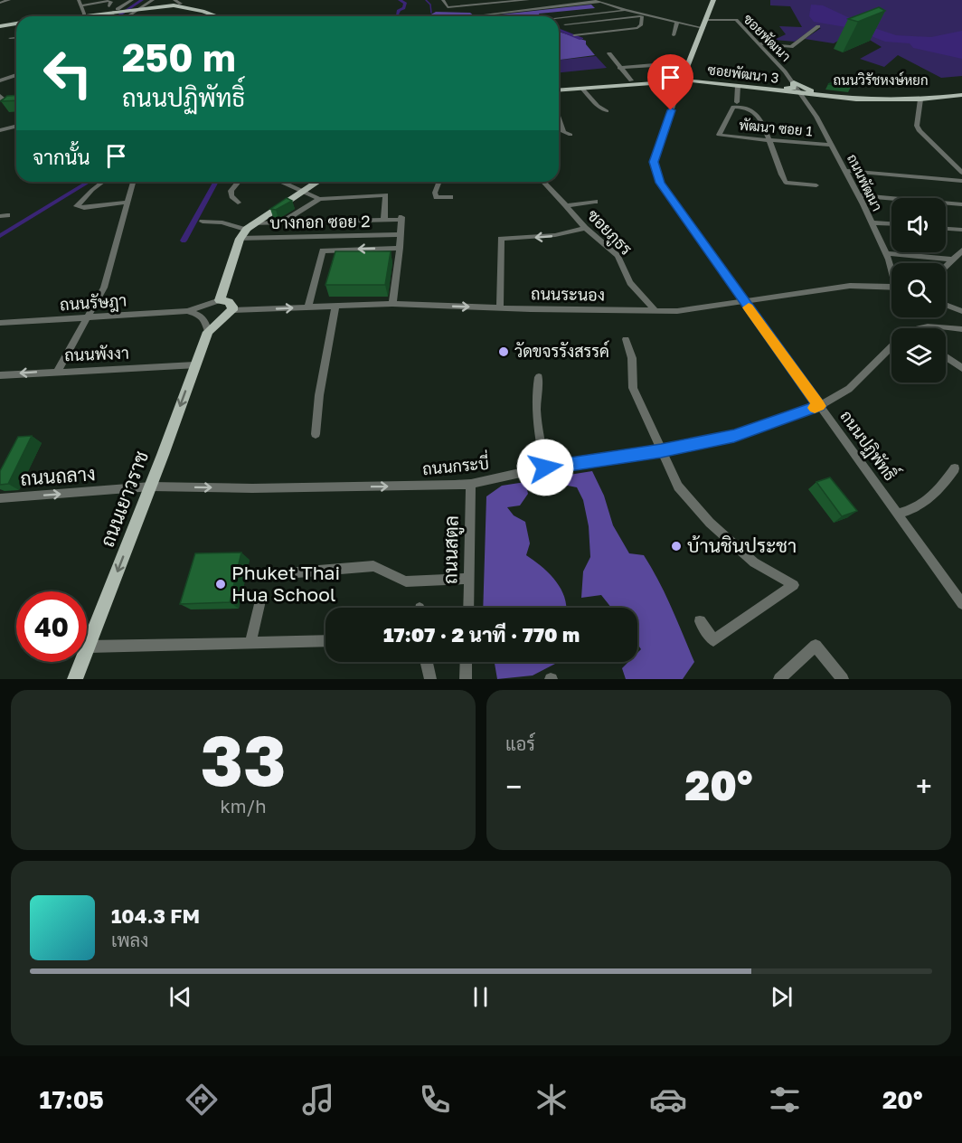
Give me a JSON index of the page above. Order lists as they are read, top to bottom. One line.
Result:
{"streets":{"main road":["ซอยพัฒนา 3","ถนนวิรัชหงษ์หยก","ถนนเยาวราช"],"street":["ซอยพัฒนา","พัฒนา ซอย 1","ถนนพัฒนา","บางกอก ซอย 2","ซอยภูธร","ถนนระนอง","ถนนรัษฎา","ถนนพังงา","ถนนปฏิพัทธิ์","ถนนกระบี่","ถนนถลาง","ถนนสตูล"]},"crossings":[["ซอยพัฒนา","ซอยพัฒนา 3"],["ซอยพัฒนา","ถนนวิรัชหงษ์หยก"],["ซอยพัฒนา","ถนนพัฒนา"],["ซอยพัฒนา 3","ถนนวิรัชหงษ์หยก"],["ซอยพัฒนา 3","ถนนพัฒนา"],["ซอยพัฒนา 3","ถนนปฏิพัทธิ์"],["ถนนวิรัชหงษ์หยก","ถนนพัฒนา"],["พัฒนา ซอย 1","ถนนพัฒนา"],["ซอยภูธร","ถนนระนอง"],["ถนนระนอง","ถนนปฏิพัทธิ์"],["ถนนพังงา","ถนนเยาวราช"],["ถนนปฏิพัทธิ์","ถนนกระบี่"],["ถนนกระบี่","ถนนถลาง"],["ถนนกระบี่","ถนนเยาวราช"],["ถนนกระบี่","ถนนสตูล"],["ถนนถลาง","ถนนเยาวราช"]],"one_way":["ถนนกระบี่","ถนนถลาง","ถนนเยาวราช"],"places":["วัดขจรรังสรรค์","บ้านชินประชา","Phuket Thai Hua School"],"page":{"turn":["250 m","ถนนปฏิพัทธิ์"],"then":"จากนั้น","limit":"40","trip":"17:07 · 2 นาที · 770 m","tile":[["33","km/h"],"แอร์"],"heat":["−","20°","+"],"song":["104.3 FM","เพลง"],"tabs":["17:05","20°"]}}
